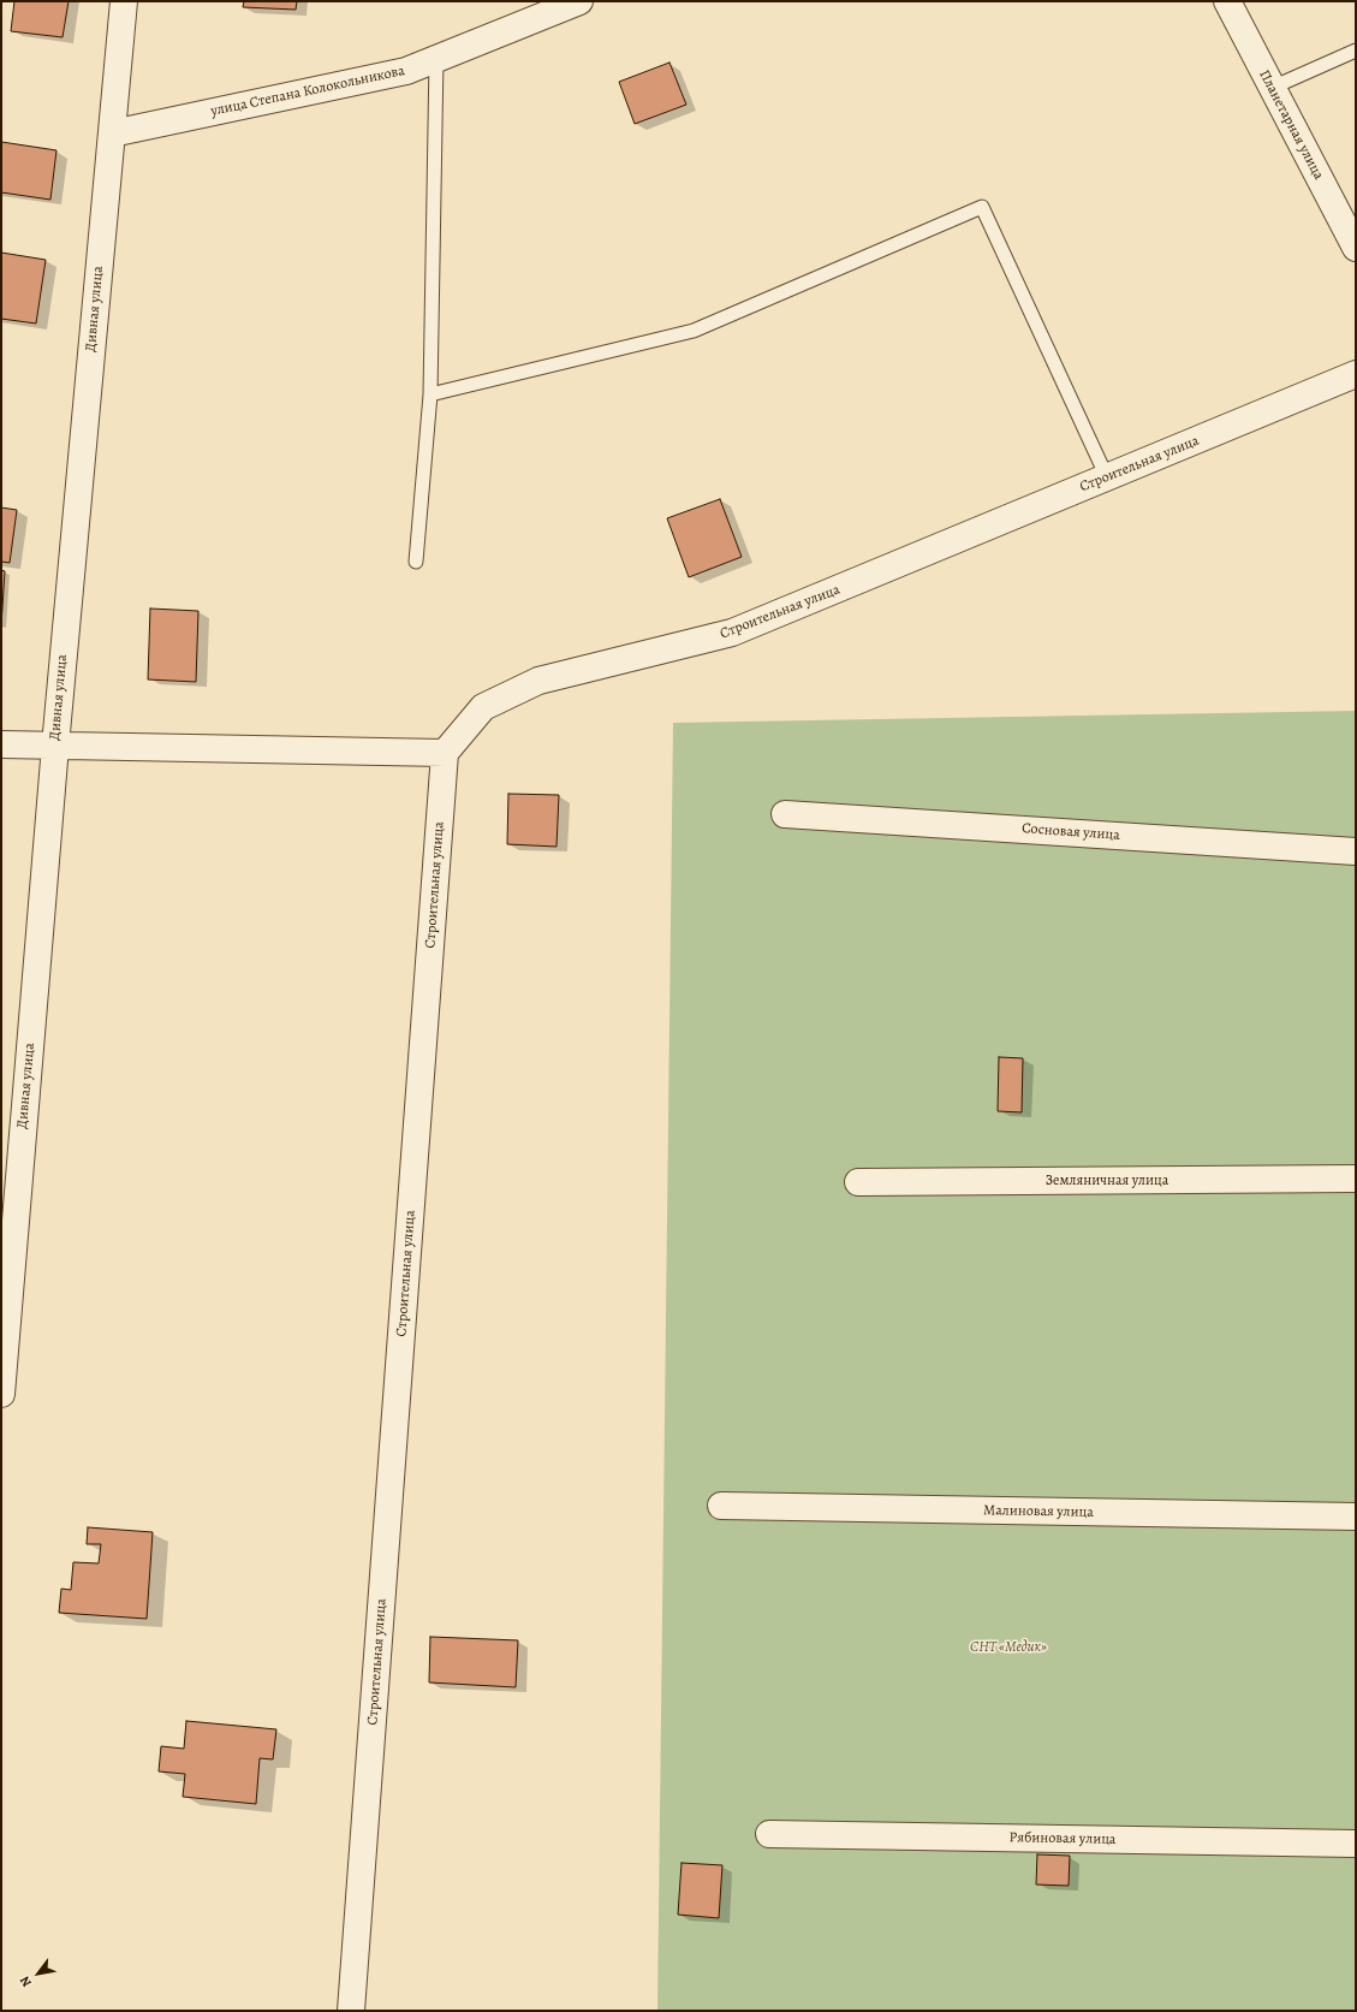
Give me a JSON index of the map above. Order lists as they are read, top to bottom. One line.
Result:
{"streets":{"street":["улица Степана Колокольникова","Планетарная улица","Дивная улица","Строительная улица","Сосновая улица","Земляничная улица","Малиновая улица","Рябиновая улица"]},"crossings":[["улица Степана Колокольникова","Дивная улица"]],"parks":["СНТ «Медик»"],"north":"bottom left"}
